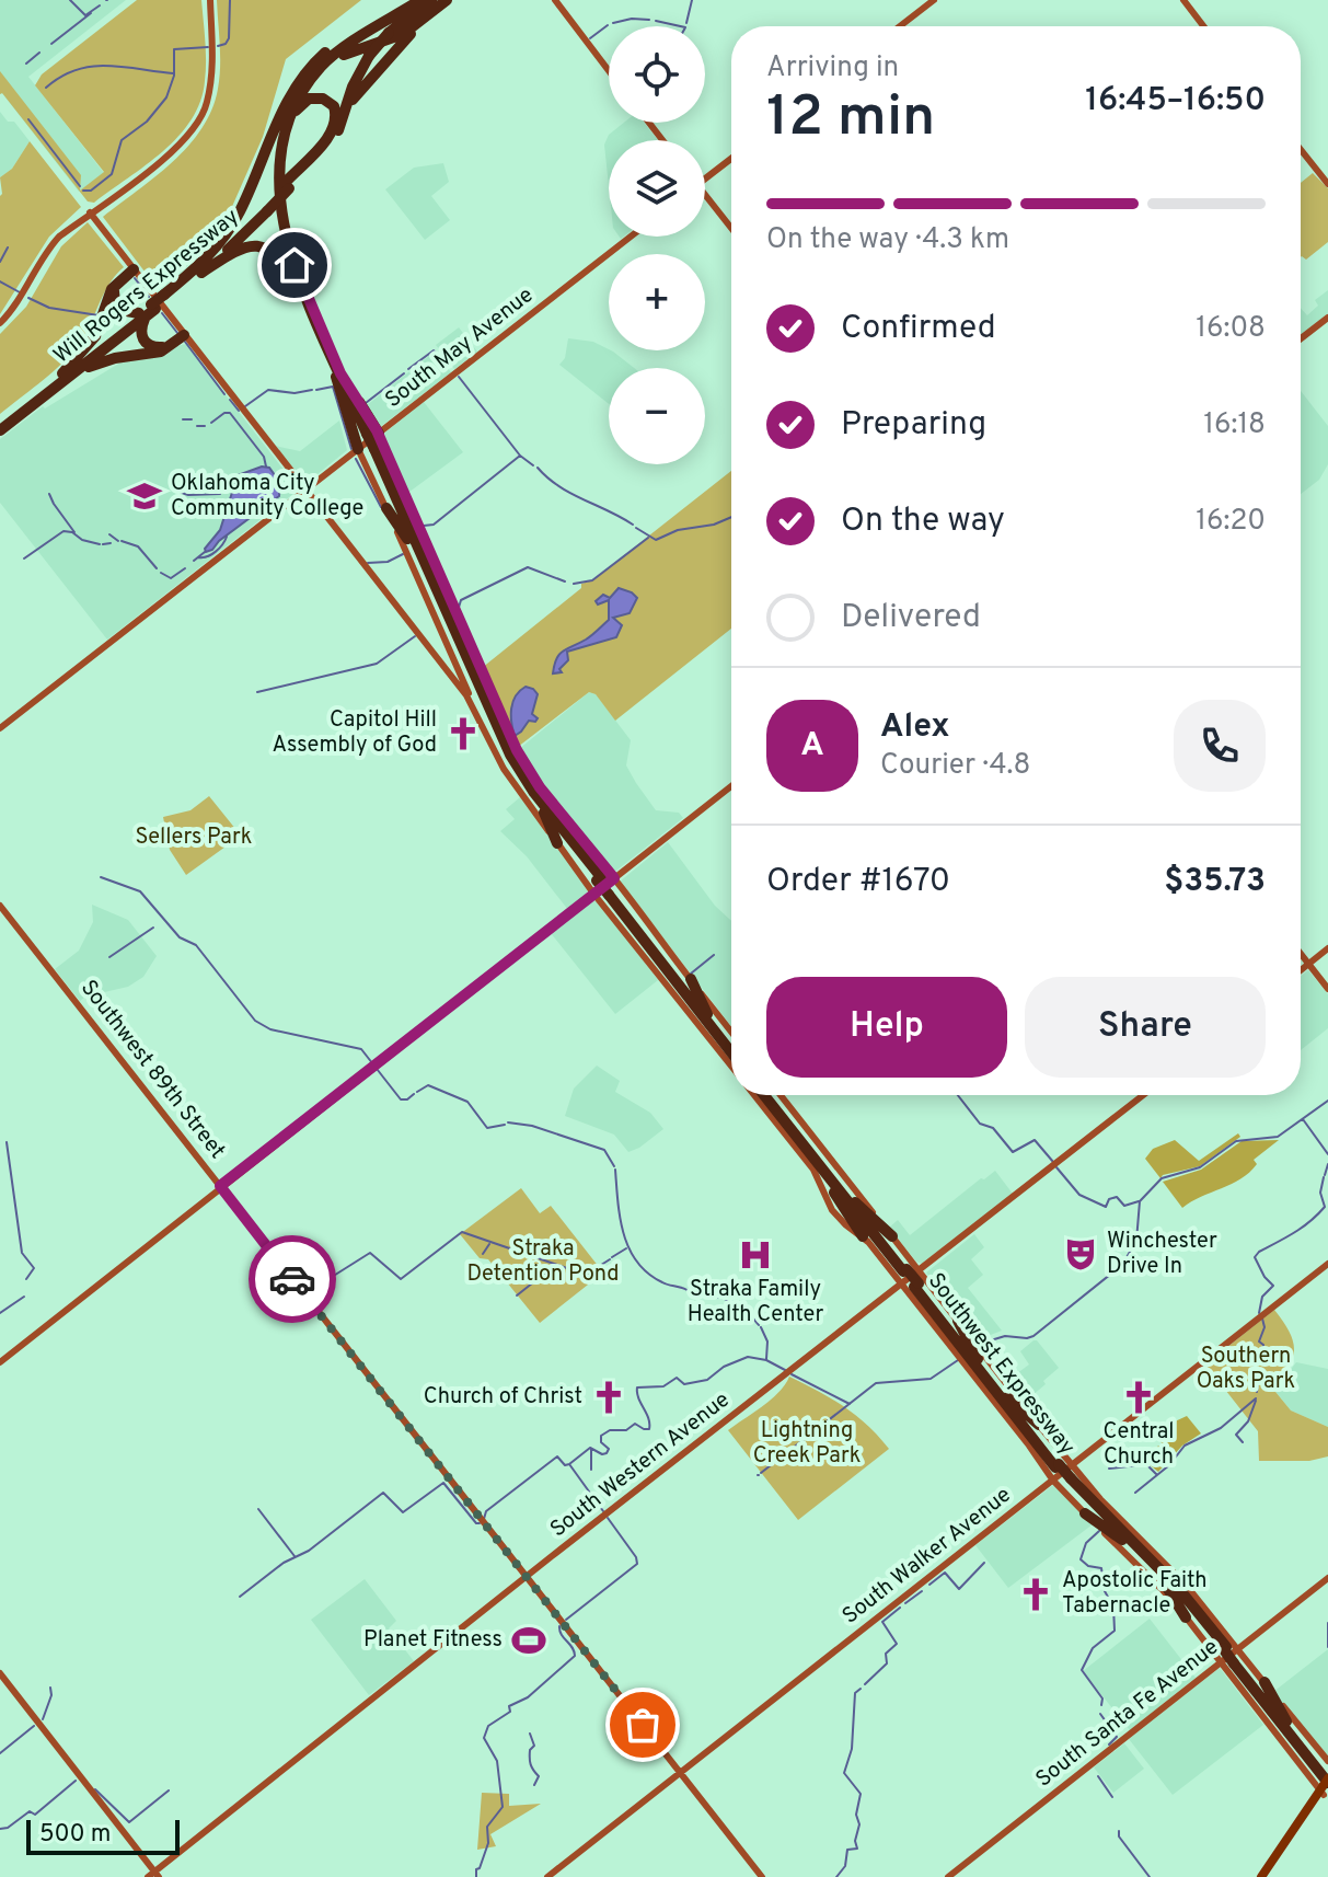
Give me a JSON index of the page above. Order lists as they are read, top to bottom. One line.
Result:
{"streets":{"highway":["Will Rogers Expressway","Southwest Expressway"],"main road":["South May Avenue","Southwest 89th Street","South Western Avenue","South Walker Avenue","South Santa Fe Avenue"]},"crossings":[["Southwest 89th Street","South Western Avenue"],["Southwest 89th Street","South Walker Avenue"],["Southwest Expressway","South Walker Avenue"],["Southwest Expressway","South Santa Fe Avenue"]],"parks":["Sellers Park","Straka Detention Pond","Southern Oaks Park","Lightning Creek Park"],"places":{"school or university":["Oklahoma City Community College"],"church":["Capitol Hill Assembly of God","Church of Christ","Central Church","Apostolic Faith Tabernacle"],"theatre":["Winchester Drive In"],"hospital":["Straka Family Health Center"],"sports":["Planet Fitness"]},"scale_bar":"500 m","page":{"map_buttons":["+","−"],"heading":["12 min","Arriving in","16:45–16:50"],"panel":["Alex","Courier · 4.8","Order #1670","$35.73"],"bar":"On the way · 4.3 km","list":[["Confirmed","16:08"],["Preparing","16:18"],["On the way","16:20"],"Delivered"],"round":"A","buttons":["Help","Share"],"scale":"500 m"}}
